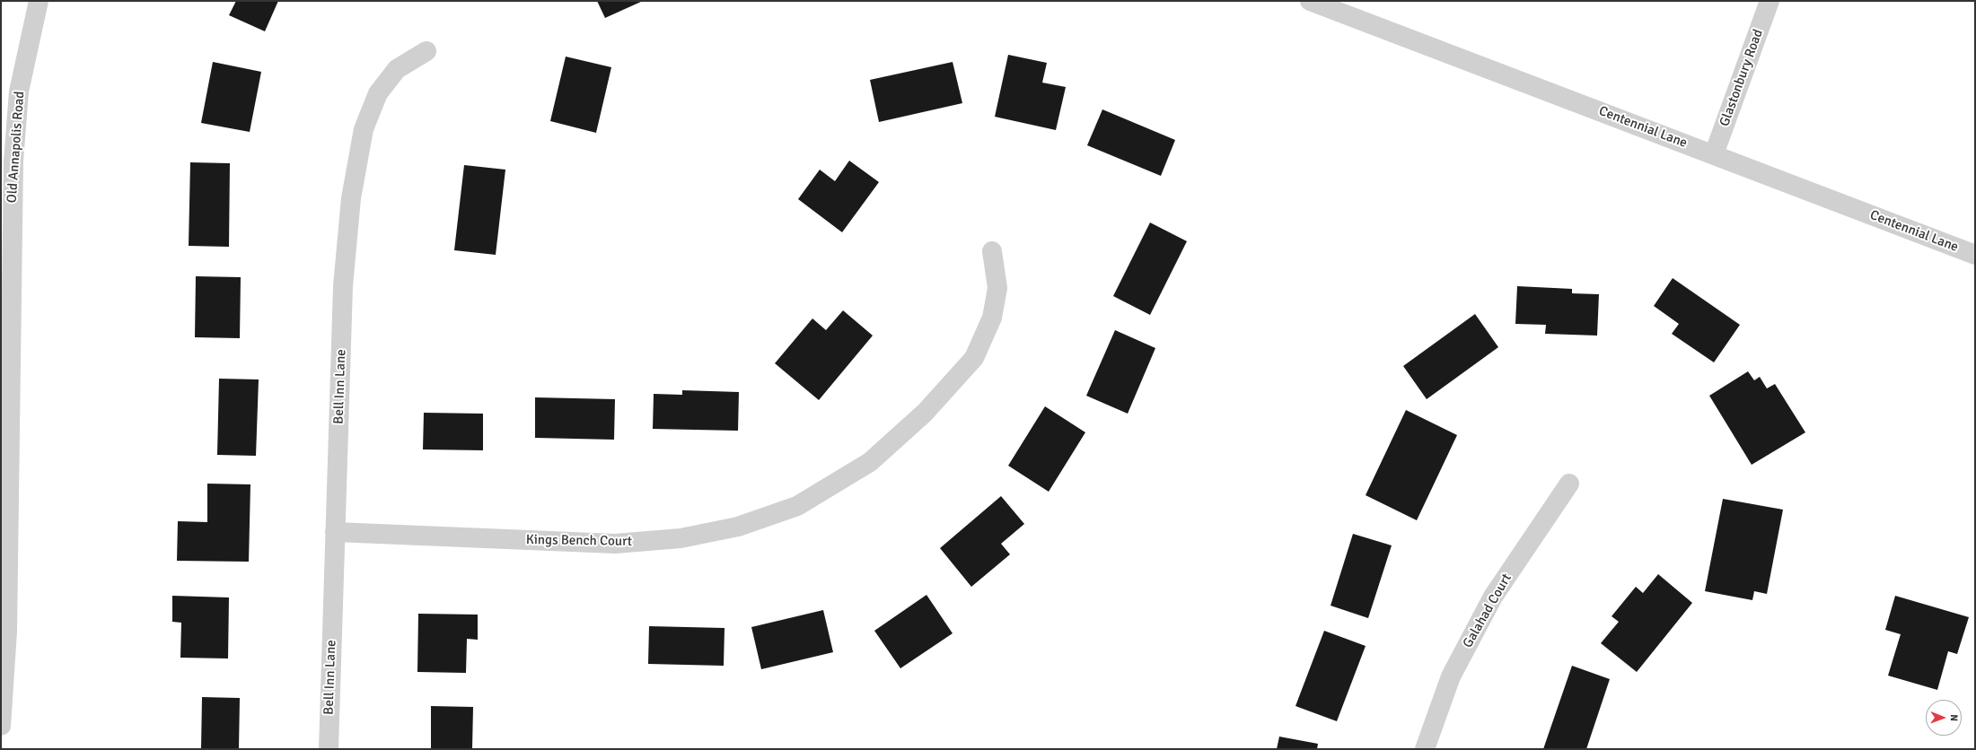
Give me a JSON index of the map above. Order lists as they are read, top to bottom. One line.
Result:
{"streets":{"street":["Glastonbury Road","Centennial Lane","Old Annapolis Road","Bell Inn Lane","Kings Bench Court","Galahad Court"]},"crossings":[["Glastonbury Road","Centennial Lane"],["Bell Inn Lane","Kings Bench Court"]],"north":"right"}
